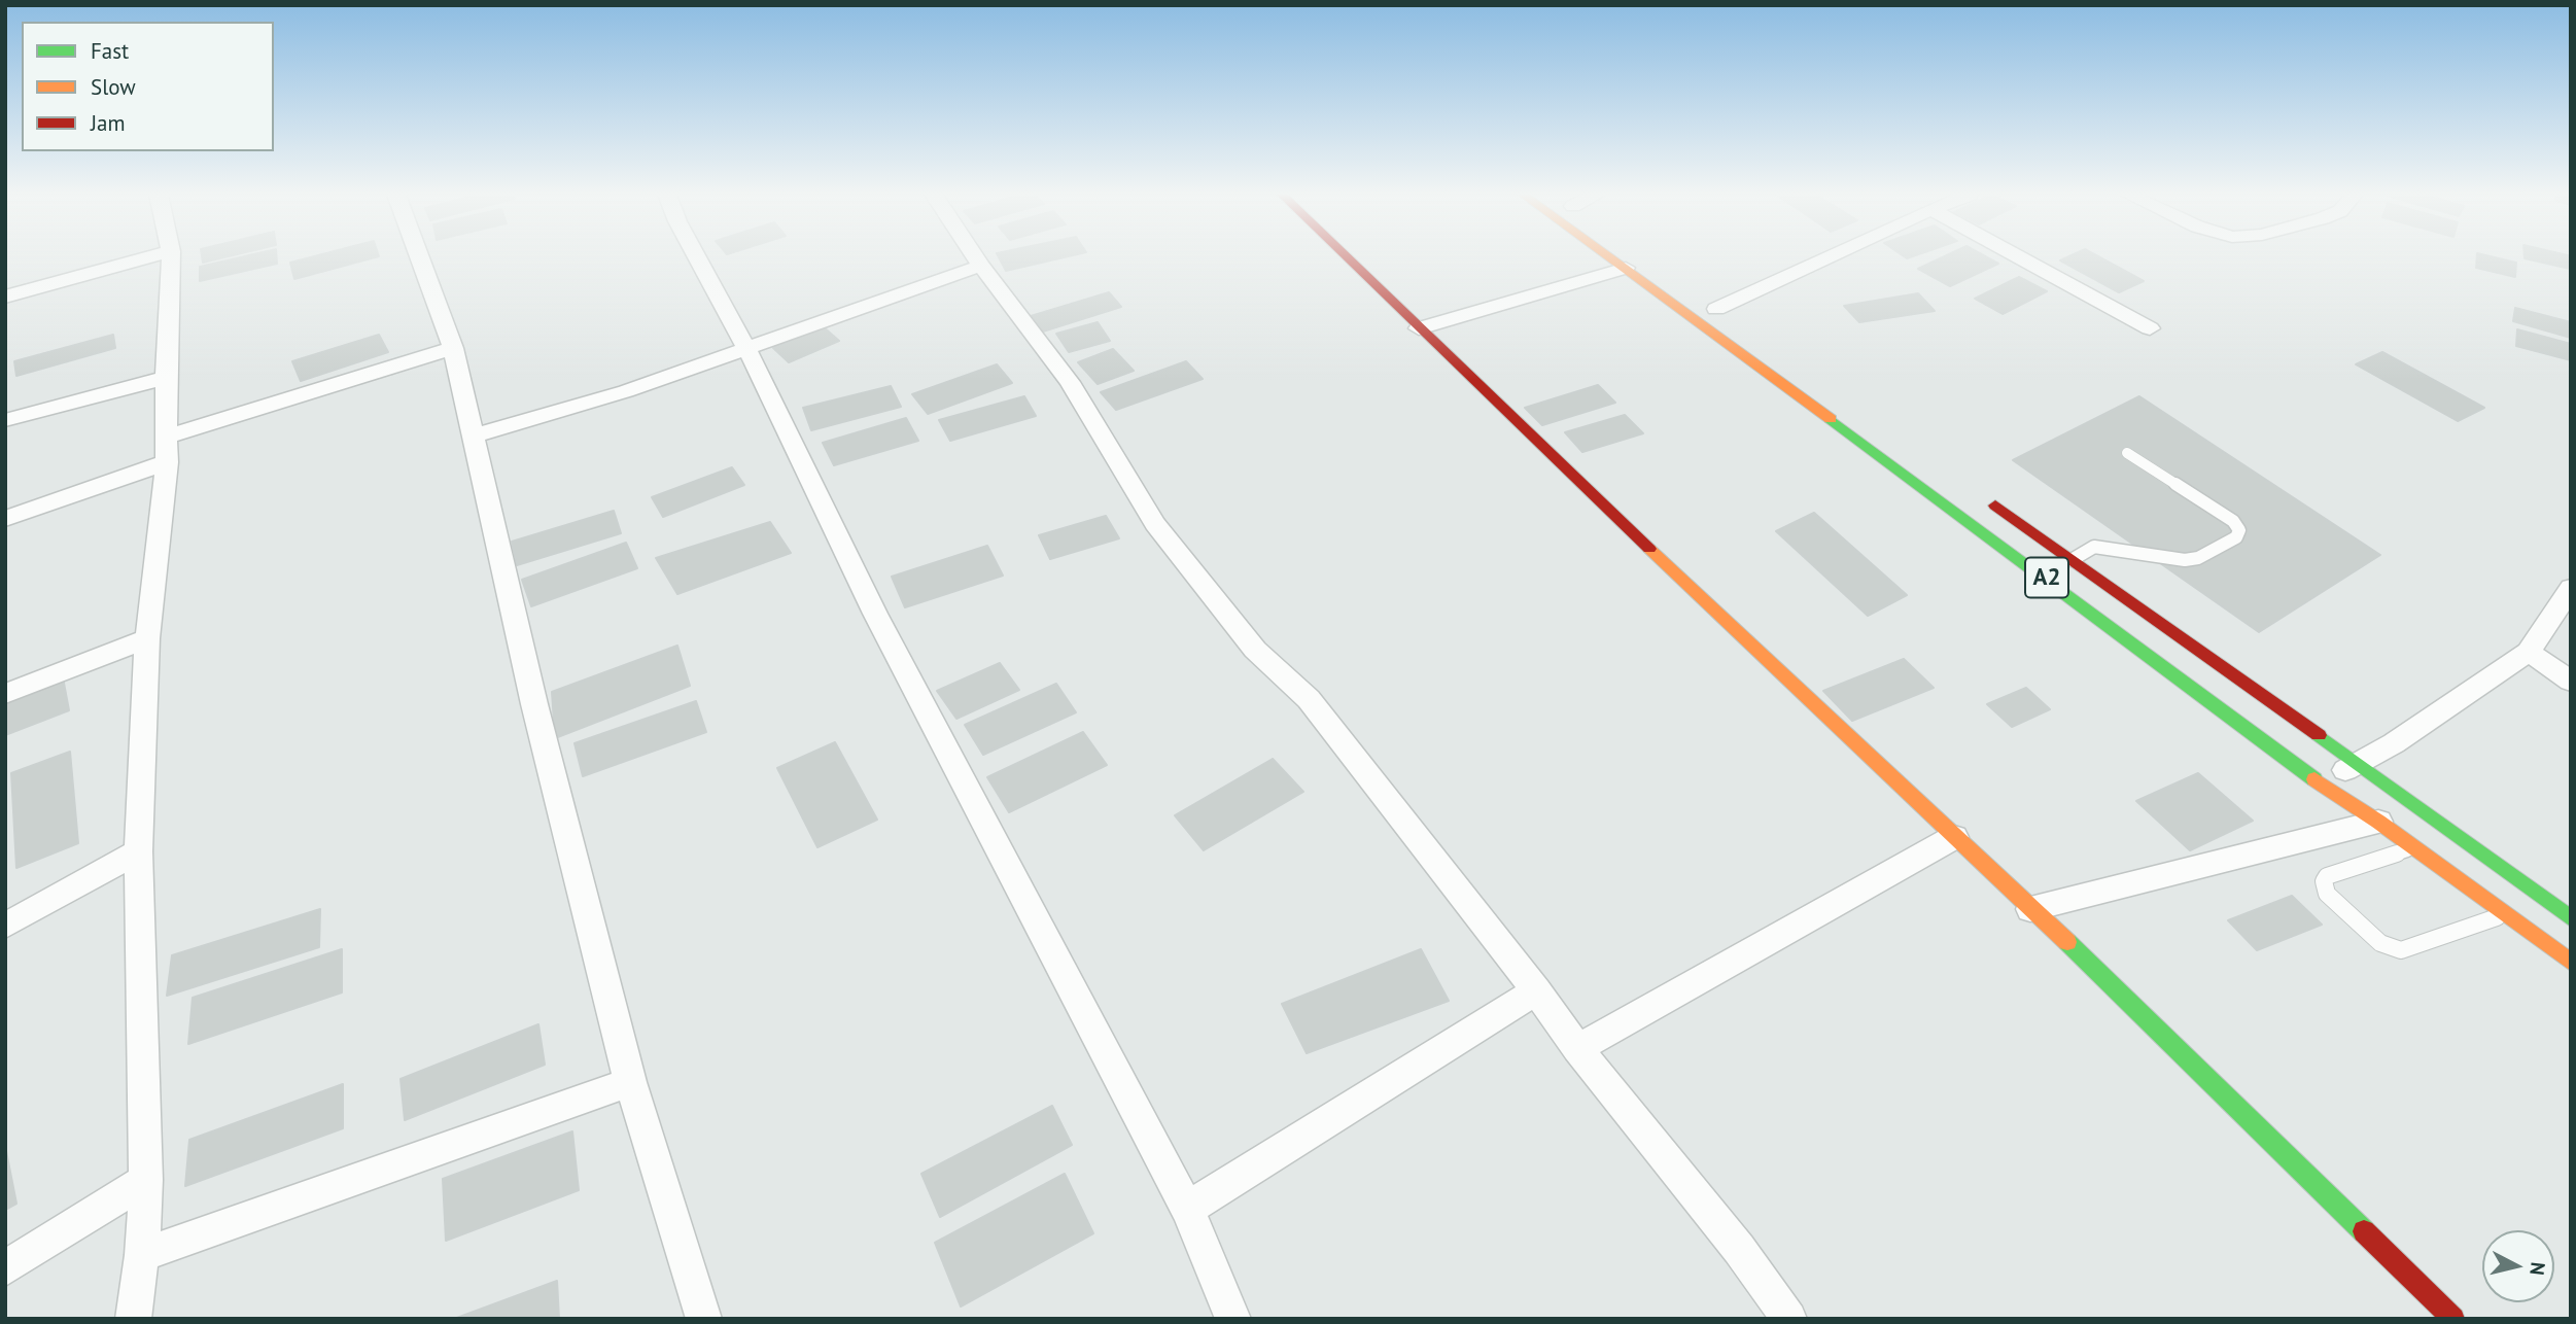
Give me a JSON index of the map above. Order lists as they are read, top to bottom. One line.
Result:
{"streets":{"main road":["A2"]},"legend":["Fast","Slow","Jam"],"north":"right"}
